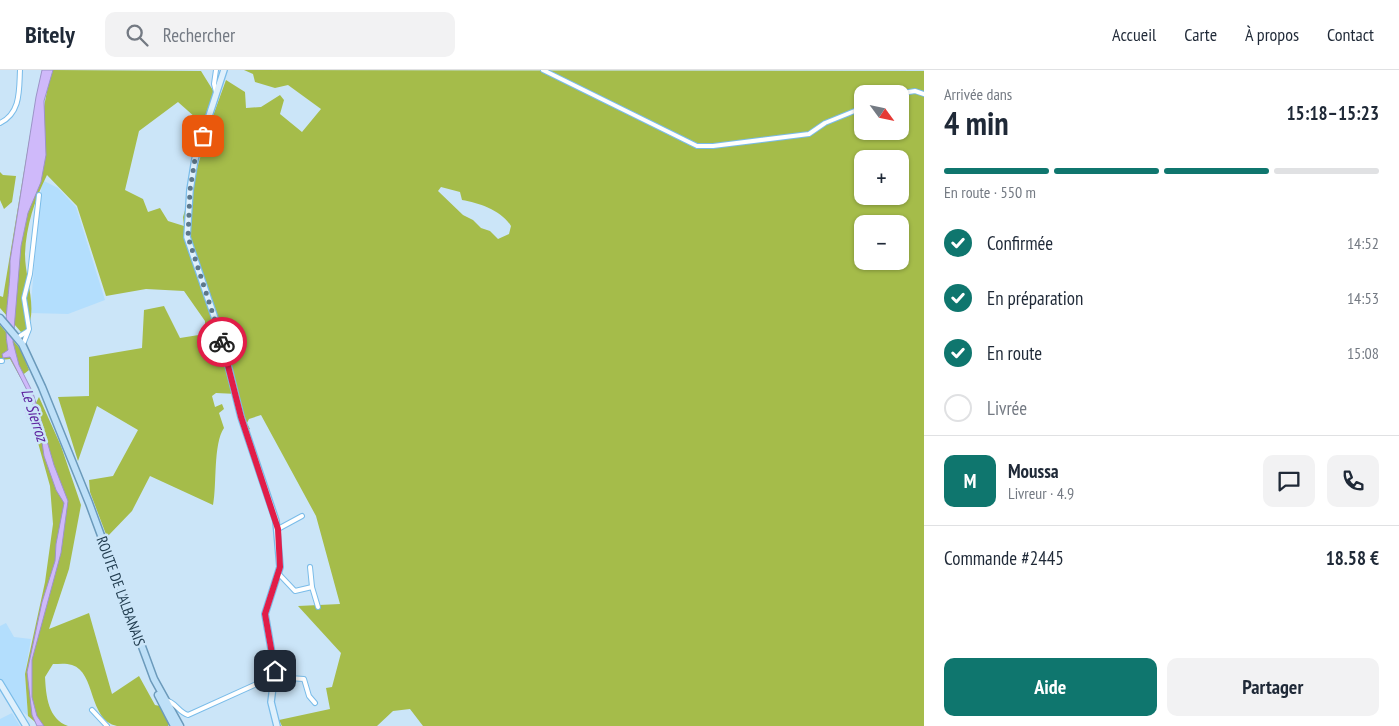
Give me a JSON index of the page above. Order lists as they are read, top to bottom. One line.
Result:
{"streets":{"main road":["ROUTE DE L'ALBANAIS"]},"water":["Le Sierroz"],"north":"bottom right","page":{"header":"Bitely","search":"Rechercher","nav":["Accueil","Carte","À propos","Contact"],"heading":["4 min","Arrivée dans","15:18–15:23"],"panel":["Moussa","Livreur · 4.9","Commande #2445","18.58 €"],"map_buttons":["+","−"],"bar":"En route · 550 m","list":[["Confirmée","14:52"],["En préparation","14:53"],["En route","15:08"],"Livrée"],"round":"M","buttons":["Aide","Partager"]}}
